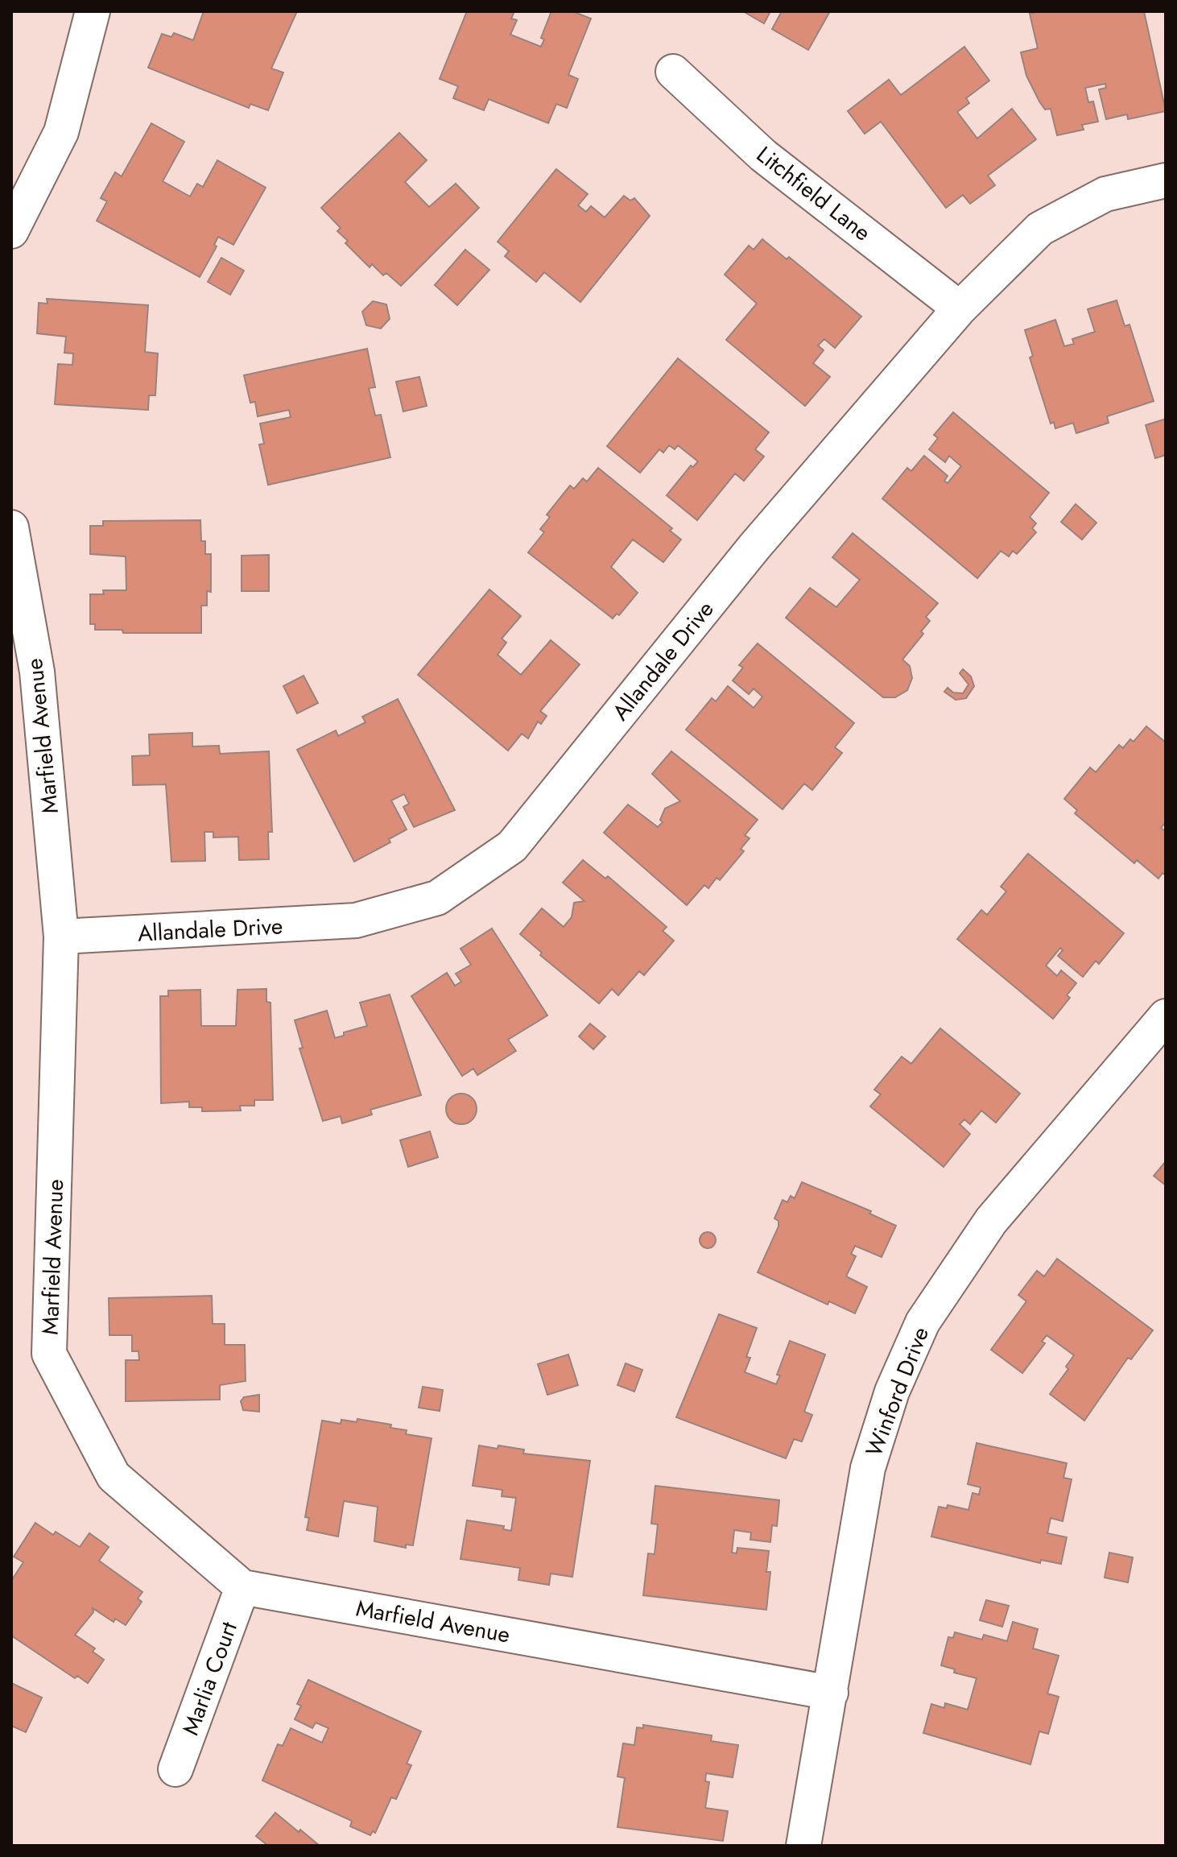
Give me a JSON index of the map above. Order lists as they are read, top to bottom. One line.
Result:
{"streets":{"street":["Litchfield Lane","Allandale Drive","Marfield Avenue","Winford Drive","Marlia Court"]},"crossings":[["Litchfield Lane","Allandale Drive"],["Allandale Drive","Marfield Avenue"],["Marfield Avenue","Winford Drive"],["Marfield Avenue","Marlia Court"]]}
